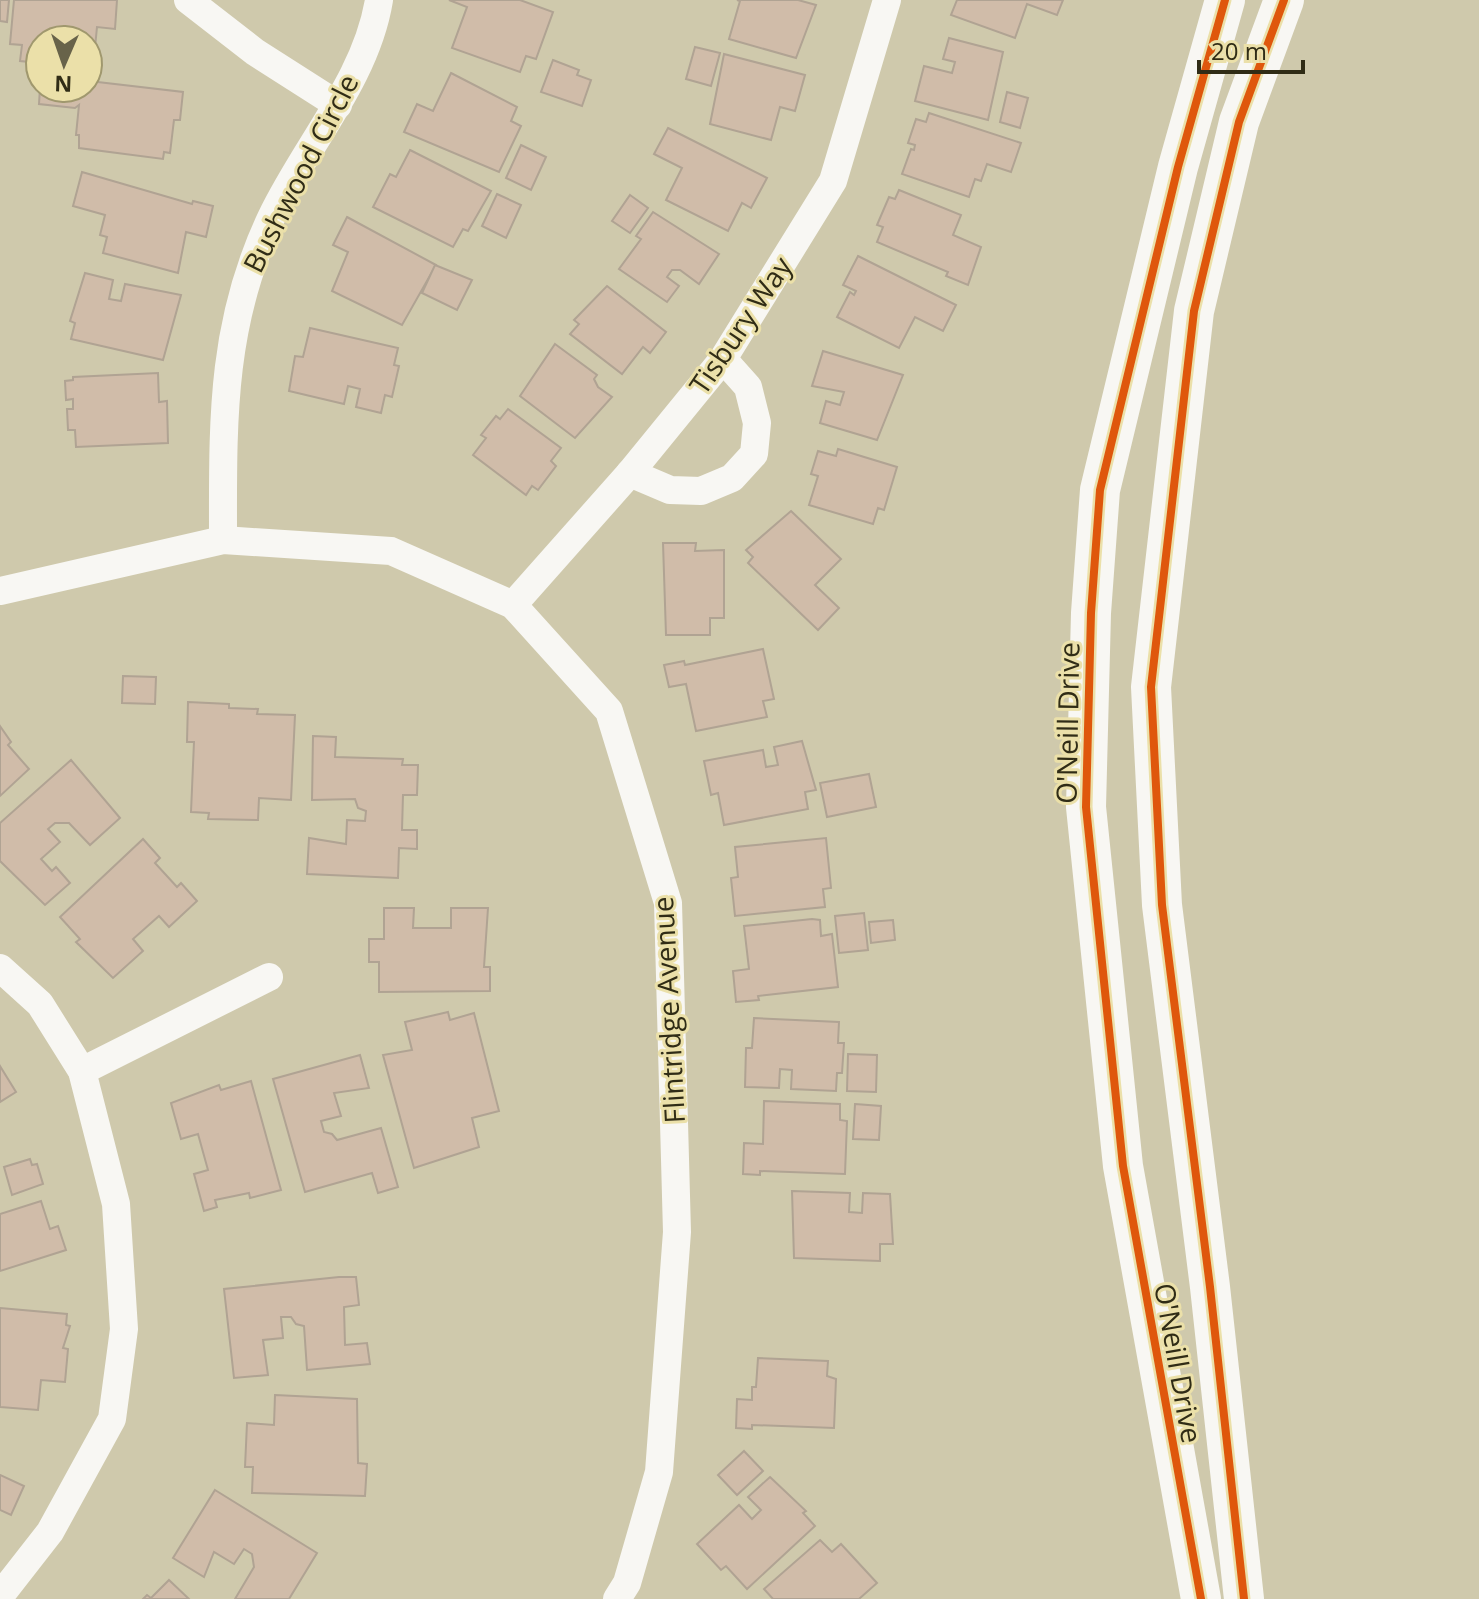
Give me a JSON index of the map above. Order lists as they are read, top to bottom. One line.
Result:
{"streets":{"main road":["O'Neill Drive"],"street":["Bushwood Circle","Tisbury Way","Flintridge Avenue"]},"crossings":[["Bushwood Circle","Flintridge Avenue"],["Tisbury Way","Flintridge Avenue"]],"scale_bar":"20 m","north":"bottom"}
